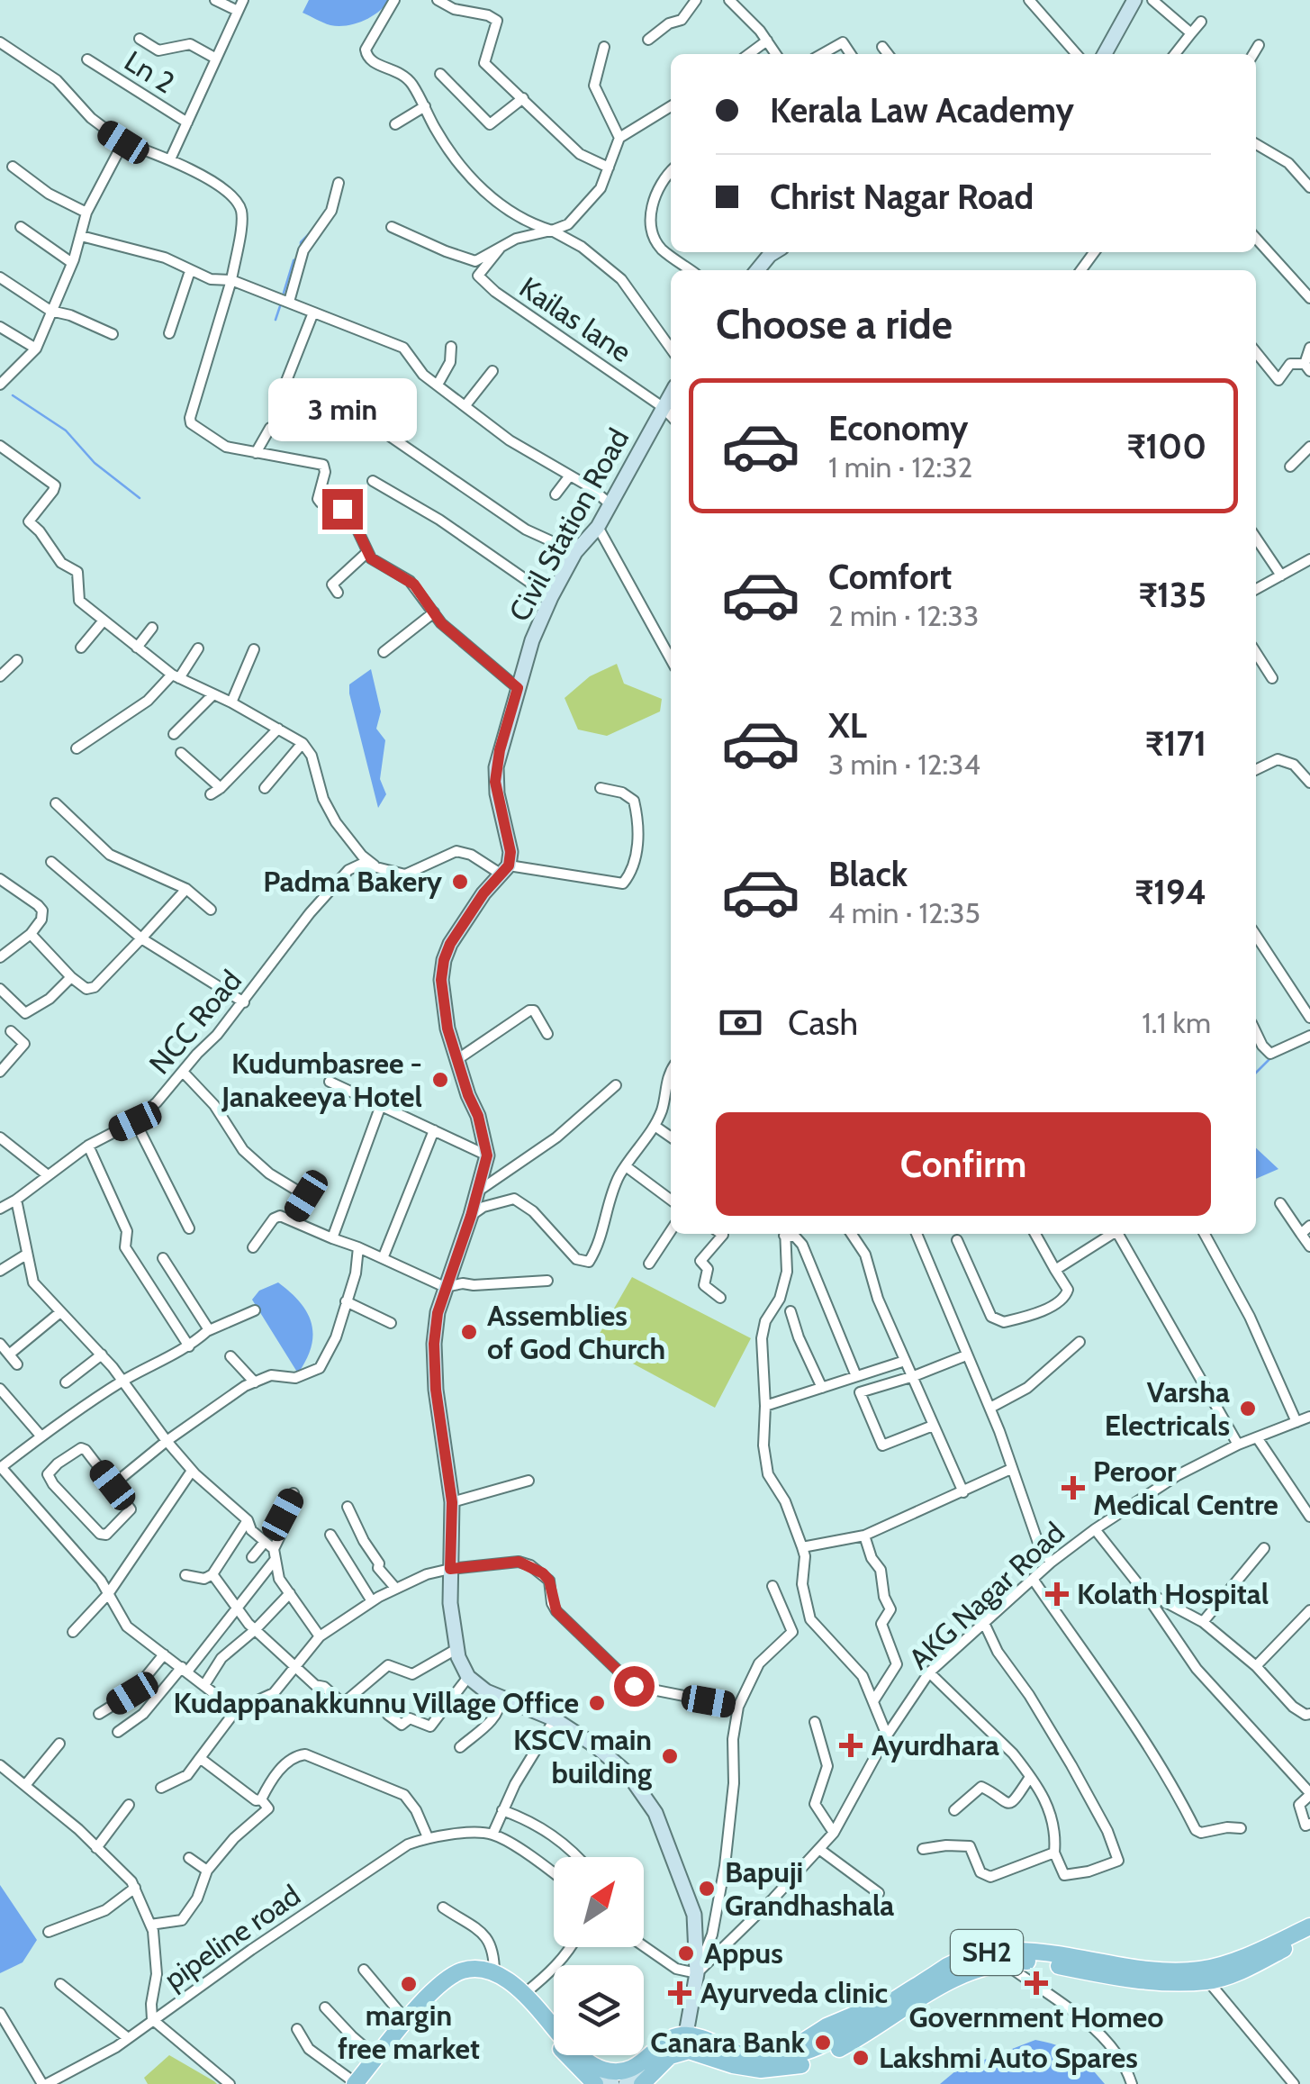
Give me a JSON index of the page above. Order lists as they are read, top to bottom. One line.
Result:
{"streets":{"main road":["Civil Station Road","SH2"],"street":["Ln 2","Kailas lane","NCC Road","AKG Nagar Road","pipeline road"]},"crossings":[["Kailas lane","Civil Station Road"]],"places":{"other":["Padma Bakery","Kudumbasree - Janakeeya Hotel","Assemblies of God Church","Varsha Electricals","Kudappanakkunnu Village Office","KSCV main building","Bapuji Grandhashala","Appus","margin free market","Canara Bank","Lakshmi Auto Spares"],"health":["Peroor Medical Centre","Kolath Hospital","Ayurdhara","Government Homeo","Ayurveda clinic"]},"north":"top right","page":{"banner":["Kerala Law Academy","Christ Nagar Road"],"heading":"Choose a ride","bubble":"3 min","list":[{"name":"Economy","note":"1 min · 12:32","value":"₹100"},{"name":"Comfort","note":"2 min · 12:33","value":"₹135"},{"name":"XL","note":"3 min · 12:34","value":"₹171"},{"name":"Black","note":"4 min · 12:35","value":"₹194"}],"pay":["Cash","1.1 km"],"buttons":"Confirm"}}
